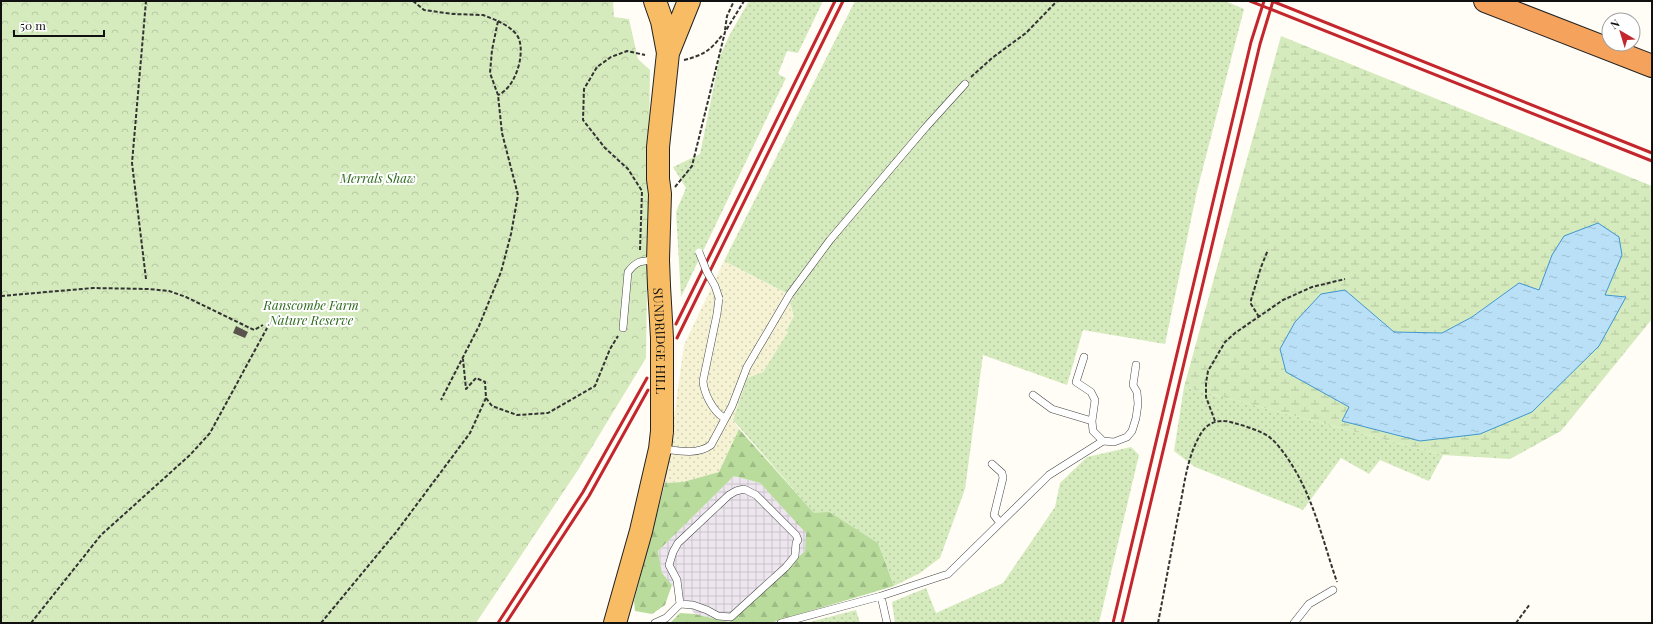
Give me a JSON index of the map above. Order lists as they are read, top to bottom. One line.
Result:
{"streets":{"highway":["SUNDRIDGE HILL"]},"parks":["Merrals Shaw","Ranscombe Farm Nature Reserve"],"scale_bar":"50 m","north":"top left"}
